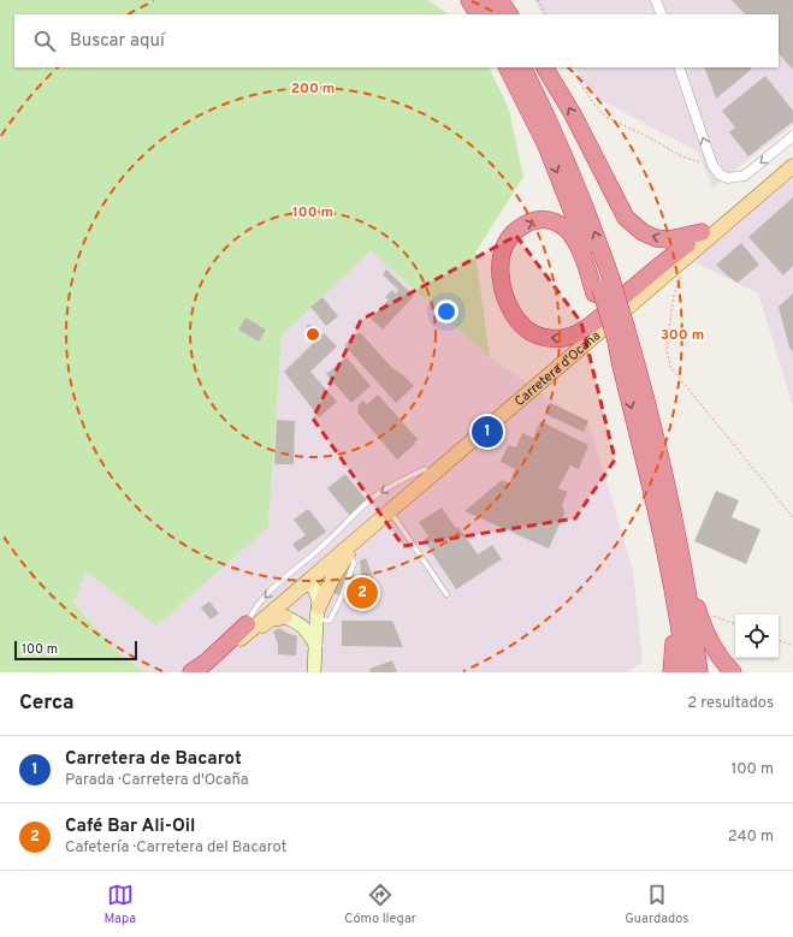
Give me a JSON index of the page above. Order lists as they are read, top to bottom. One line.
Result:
{"streets":{"main road":["Carretera d'Ocaña"]},"scale_bar":"100 m","page":{"search":"Buscar aquí","pins":["1","2"],"scale":"100 m","heading":["Cerca","2 resultados"],"list":[{"mark":"1","name":"Carretera de Bacarot","note":"Parada · Carretera d'Ocaña","value":"100 m"},{"mark":"2","name":"Café Bar Ali-Oil","note":"Cafetería · Carretera del Bacarot","value":"240 m"}],"nav":["Mapa","Cómo llegar","Guardados"]},"rings":["200 m","100 m","300 m"]}
